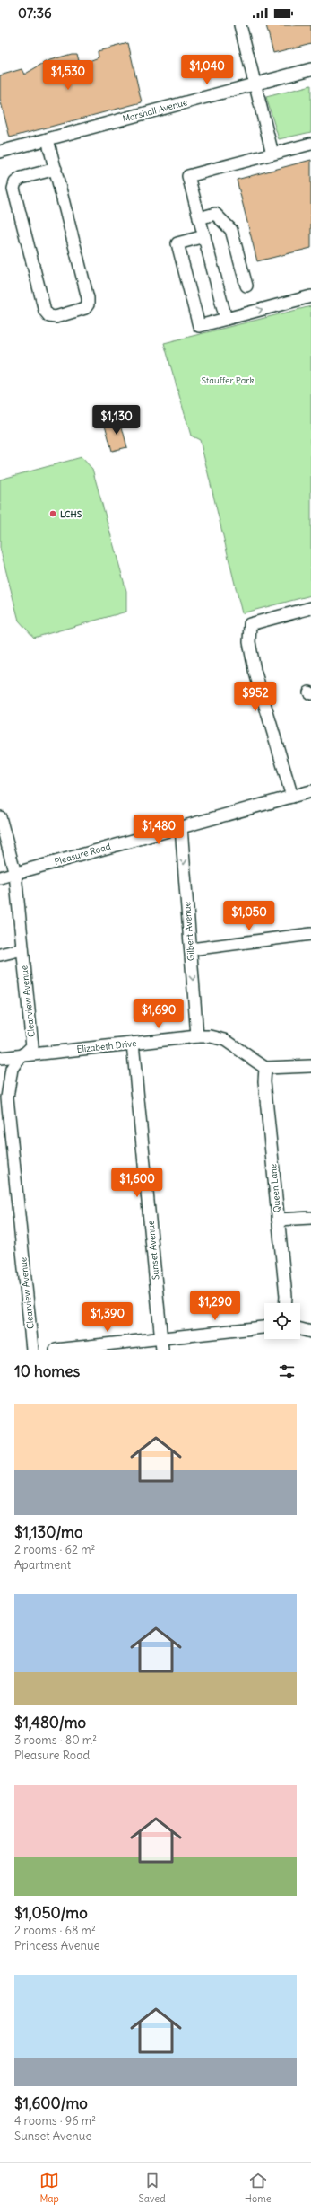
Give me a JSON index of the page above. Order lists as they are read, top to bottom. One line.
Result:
{"streets":{"street":["Marshall Avenue","Pleasure Road","Gilbert Avenue","Clearview Avenue","Elizabeth Drive","Queen Lane","Sunset Avenue"]},"crossings":[["Pleasure Road","Gilbert Avenue"],["Pleasure Road","Clearview Avenue"],["Gilbert Avenue","Elizabeth Drive"],["Clearview Avenue","Elizabeth Drive"],["Elizabeth Drive","Queen Lane"],["Elizabeth Drive","Sunset Avenue"]],"one_way":["Gilbert Avenue"],"parks":["Stauffer Park"],"places":["LCHS"],"page":{"status":"07:36","price":["$1,040","$1,530","$1,130","$952","$1,480","$1,050","$1,690","$1,600","$1,290","$1,390"],"heading":"10 homes","list":[{"name":"$1,130/mo","note":"2 rooms · 62 m² · Apartment"},{"name":"$1,480/mo","note":"3 rooms · 80 m² · Pleasure Road"},{"name":"$1,050/mo","note":"2 rooms · 68 m² · Princess Avenue"},{"name":"$1,600/mo","note":"4 rooms · 96 m² · Sunset Avenue"}],"tabs":["Map","Saved","Home"]}}
